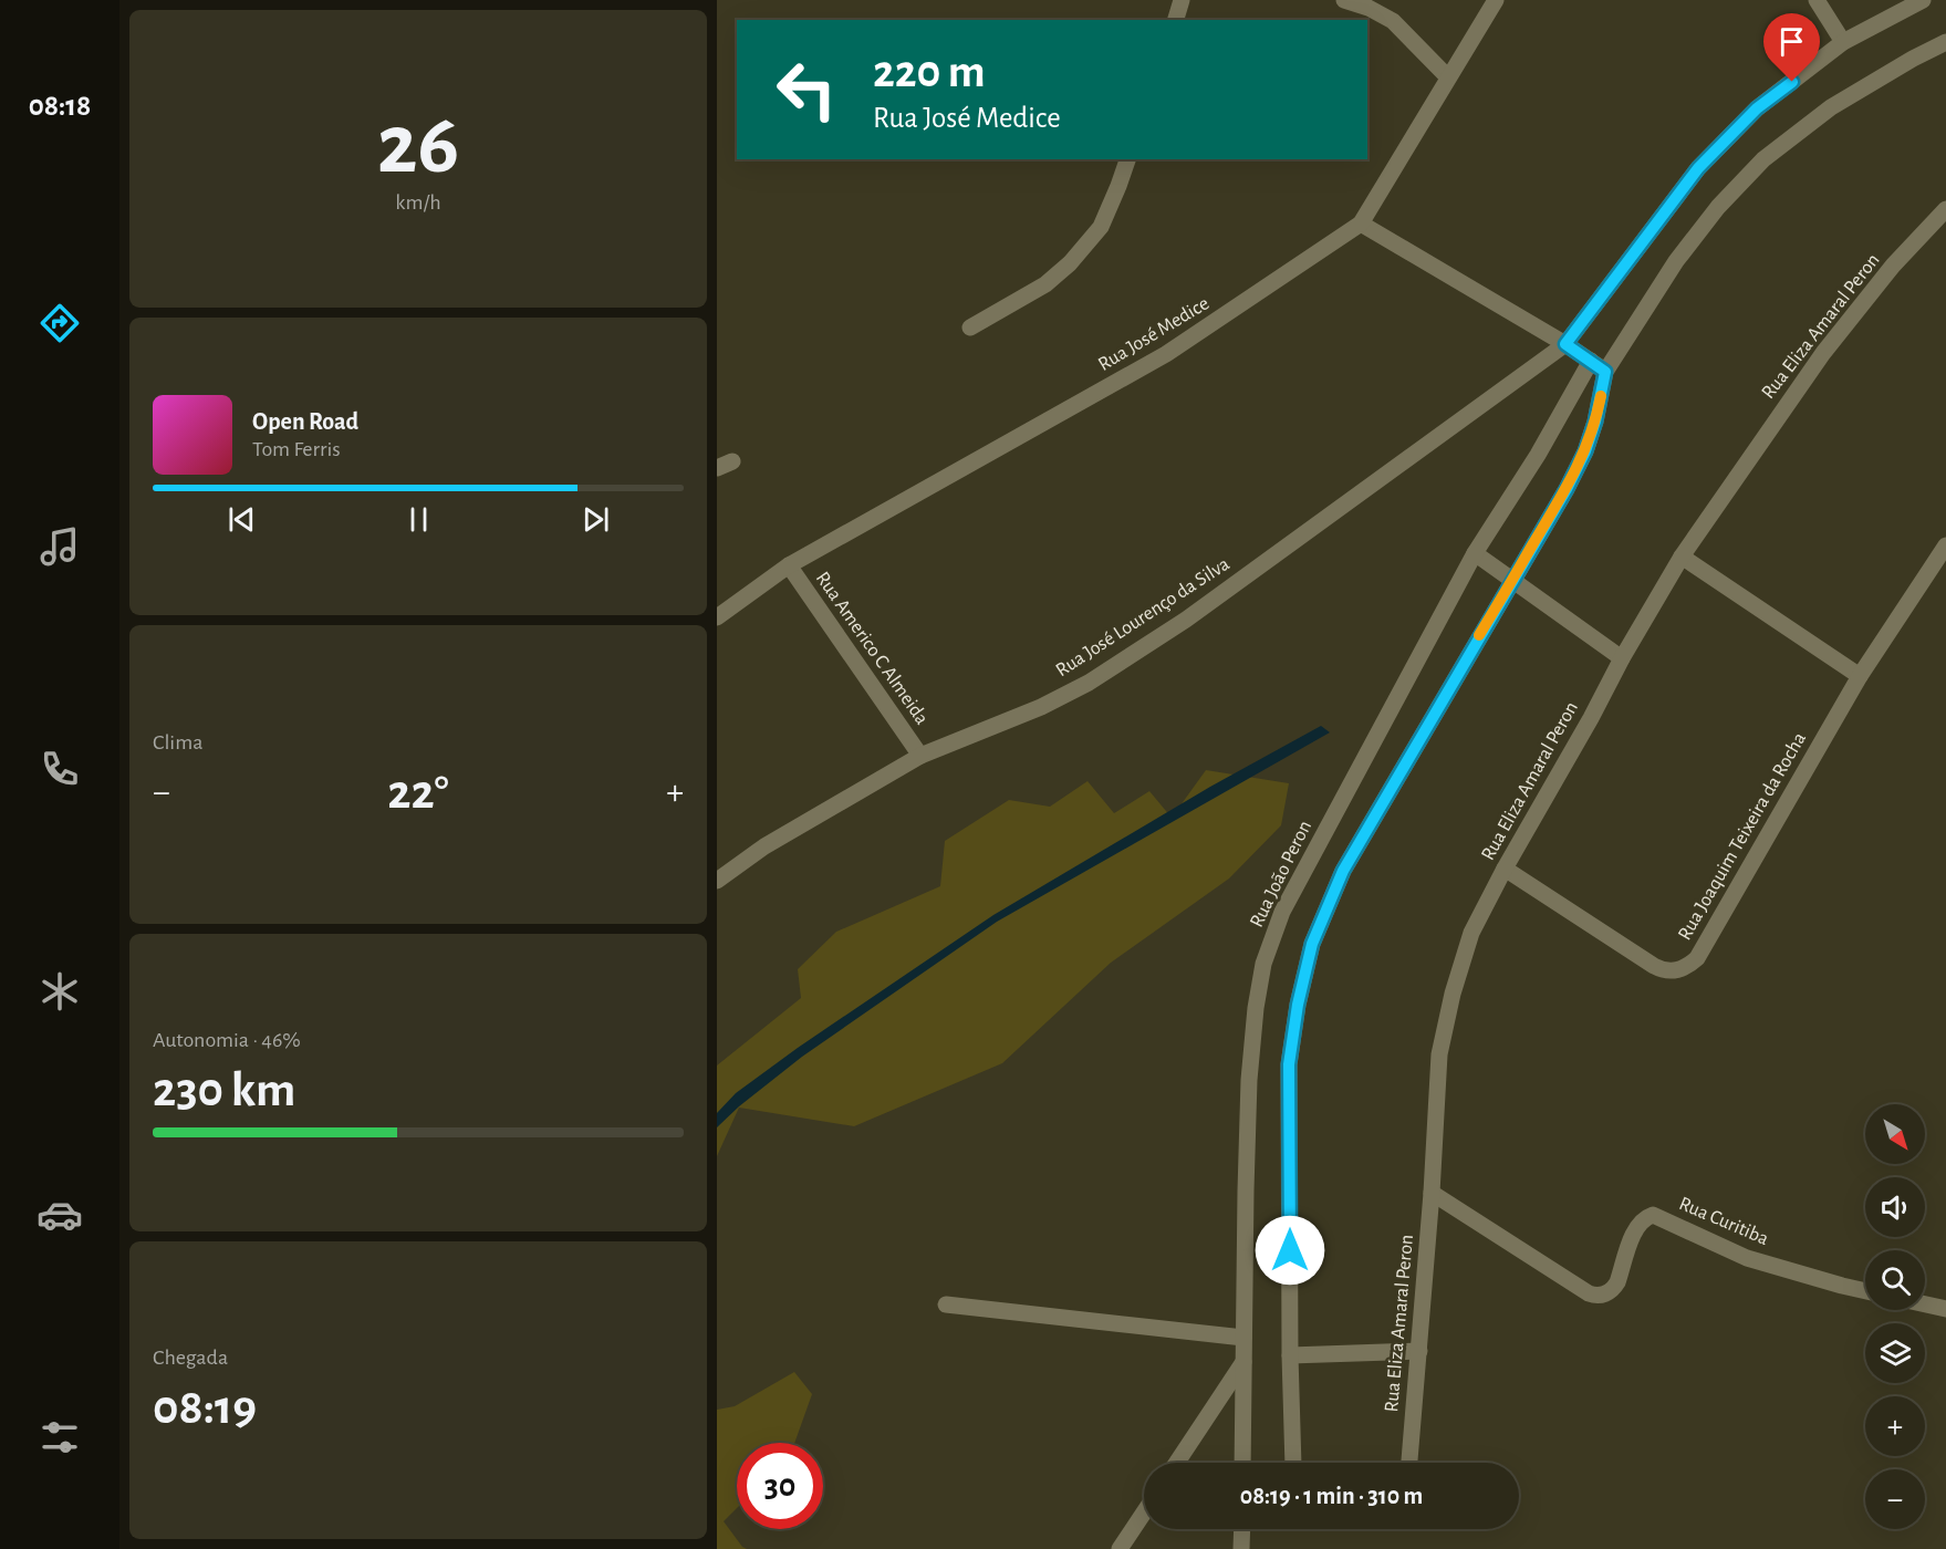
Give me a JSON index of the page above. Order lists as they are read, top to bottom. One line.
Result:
{"streets":{"street":["Rua Eliza Amaral Peron","Rua José Medice","Rua José Lourenço da Silva","Rua Americo C Almeida","Rua Joaquim Teixeira da Rocha","Rua João Peron","Rua Curitiba"]},"crossings":[["Rua Eliza Amaral Peron","Rua Joaquim Teixeira da Rocha"],["Rua Eliza Amaral Peron","Rua Curitiba"],["Rua José Medice","Rua Americo C Almeida"],["Rua José Lourenço da Silva","Rua Americo C Almeida"]],"north":"bottom right","page":{"tabs":"08:18","tile":[["26","km/h"],"Clima",["Autonomia · 46%","230 km"],["Chegada","08:19"]],"turn":["220 m","Rua José Medice"],"song":["Open Road","Tom Ferris"],"heat":["−","22°","+"],"map_buttons":["+","−"],"limit":"30","trip":"08:19 · 1 min · 310 m"}}
